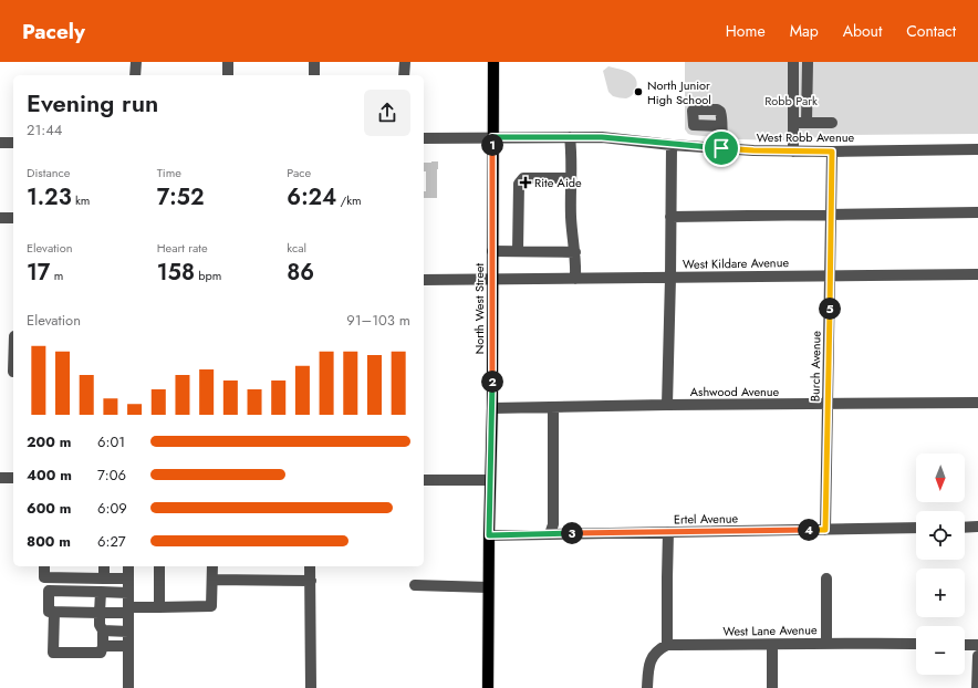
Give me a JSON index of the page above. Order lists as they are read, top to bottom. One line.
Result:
{"streets":{"main road":["North West Street"],"street":["West Robb Avenue","West Kildare Avenue","Burch Avenue","Ashwood Avenue","Ertel Avenue","West Lane Avenue"]},"crossings":[["West Robb Avenue","North West Street"],["West Robb Avenue","Burch Avenue"],["West Kildare Avenue","North West Street"],["West Kildare Avenue","Burch Avenue"],["North West Street","Ashwood Avenue"],["North West Street","Ertel Avenue"],["Burch Avenue","Ashwood Avenue"],["Burch Avenue","Ertel Avenue"]],"parks":["Robb Park"],"places":{"other":["North Junior High School"],"health":["Rite Aide"]},"north":"bottom","page":{"header":"Pacely","nav":["Home","Map","About","Contact"],"heading":["Evening run","21:44"],"pins":["1","5","2","4","3"],"stats":[["Distance","1.23 km"],["Time","7:52"],["Pace","6:24 /km"],["Elevation","17 m"],["Heart rate","158 bpm"],["kcal","86"]],"chart":["Elevation","91–103 m"],"list":[{"name":"200 m","note":"6:01"},{"name":"400 m","note":"7:06"},{"name":"600 m","note":"6:09"},{"name":"800 m","note":"6:27"}],"map_buttons":["+","−"]}}
